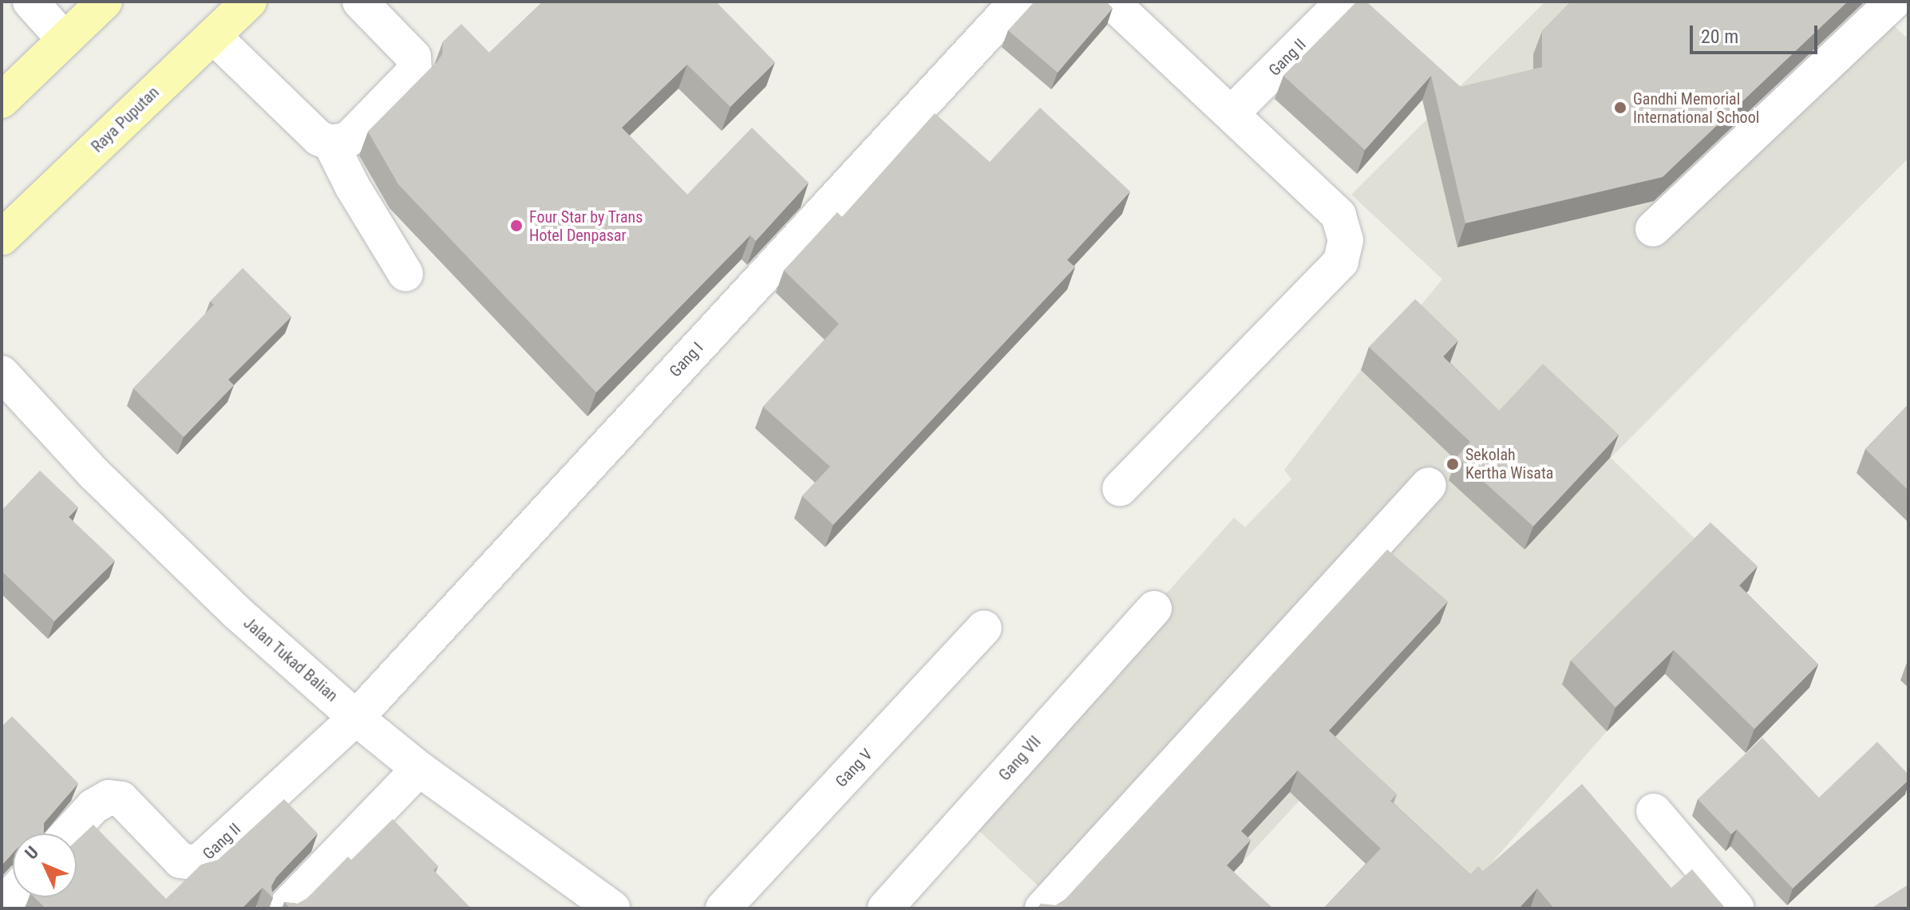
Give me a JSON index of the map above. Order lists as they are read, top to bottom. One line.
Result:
{"streets":{"main road":["Raya Puputan"],"street":["Gang II","Gang I","Jalan Tukad Balian","Gang VII","Gang V"]},"crossings":[["Gang II","Gang I"],["Gang II","Jalan Tukad Balian"],["Gang I","Jalan Tukad Balian"]],"places":["Gandhi Memorial International School","Four Star by Trans Hotel Denpasar","Sekolah Kertha Wisata"],"scale_bar":"20 m","north":"top left"}
